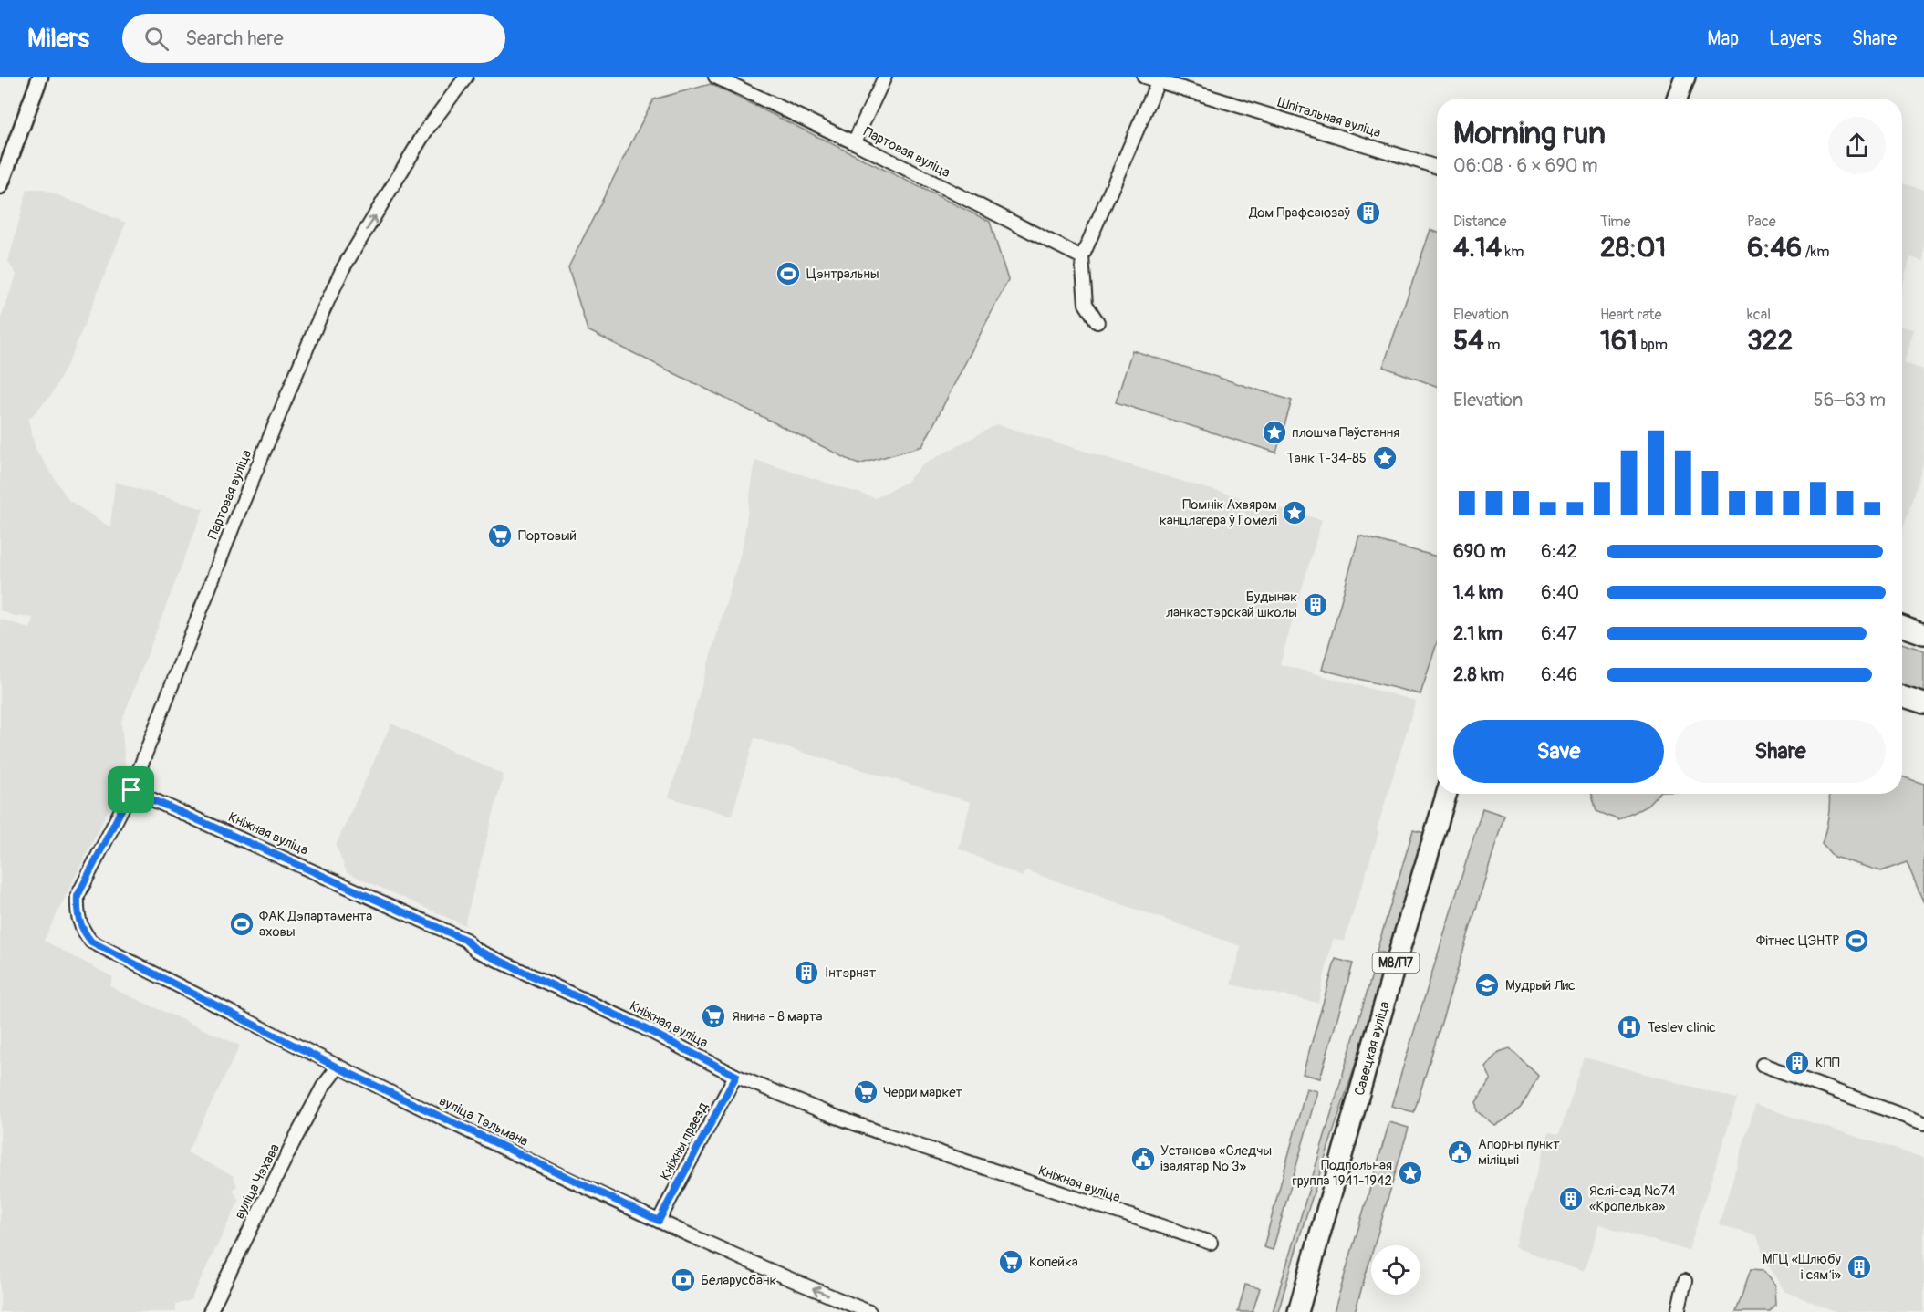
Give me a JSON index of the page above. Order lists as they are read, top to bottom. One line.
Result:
{"streets":{"main road":["М8/П7","Савецкая вуліца"],"street":["Шпітальная вуліца","Партовая вуліца","Кніжная вуліца","вуліца Тэльмана","Кніжны праезд","вуліца Чэхава"]},"crossings":[["Партовая вуліца","Кніжная вуліца"],["Партовая вуліца","вуліца Тэльмана"],["Кніжная вуліца","Кніжны праезд"],["вуліца Тэльмана","Кніжны праезд"],["вуліца Тэльмана","вуліца Чэхава"]],"one_way":["Партовая вуліца"],"places":{"building":["Дом Прафсаюзаў","Будынак ланкастэрскай школы","Інтэрнат","КПП","Яслі-сад №74 «Кропелька»","МГЦ «Шлюбу і сямʼі»"],"sports":["Цэнтральны","ФАК Дэпартамента аховы","Фітнес ЦЭНТР"],"place":["плошча Паўстання","Танк Т-34-85","Помнік Ахвярам канцлагера ў Гомелі","Подпольная группа 1941-1942"],"supermarket":["Портовый","Янина - 8 марта","Черри маркет","Копейка"],"school or university":["Мудрый Лис"],"hospital":["Teslev clinic"],"public building":["Апорны пункт міліцыі","Установа «Следчы ізалятар № 3»"],"bank":["Беларусбанк"]},"page":{"header":"Milers","search":"Search here","nav":["Map","Layers","Share"],"heading":["Morning run","06:08 · 6 × 690 m"],"stats":[["Distance","4.14 km"],["Time","28:01"],["Pace","6:46 /km"],["Elevation","54 m"],["Heart rate","161 bpm"],["kcal","322"]],"chart":["Elevation","56–63 m"],"list":[{"name":"690 m","note":"6:42"},{"name":"1.4 km","note":"6:40"},{"name":"2.1 km","note":"6:47"},{"name":"2.8 km","note":"6:46"}],"buttons":["Save","Share"]}}
